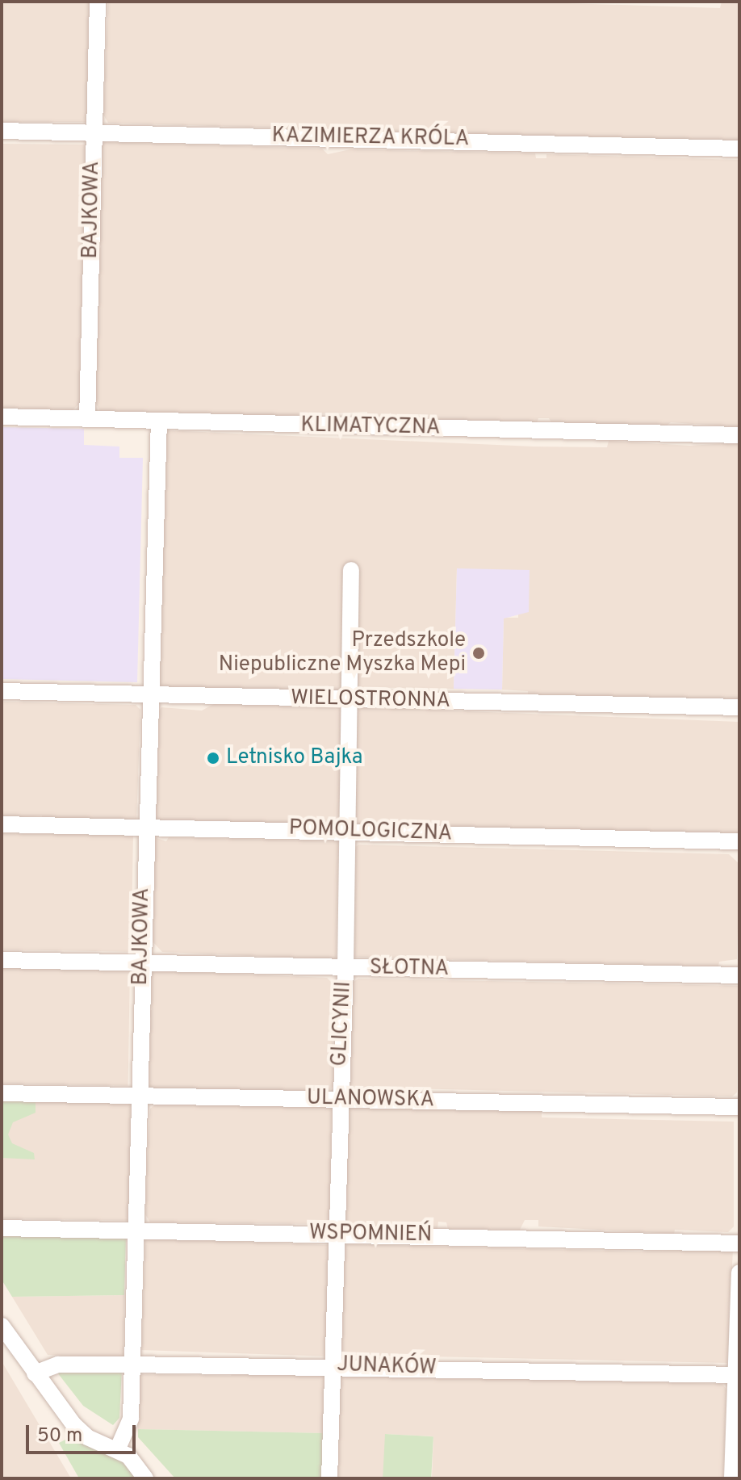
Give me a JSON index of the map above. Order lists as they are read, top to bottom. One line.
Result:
{"streets":{"street":["KAZIMIERZA KRÓLA","BAJKOWA","KLIMATYCZNA","WIELOSTRONNA","POMOLOGICZNA","SŁOTNA","GLICYNII","ULANOWSKA","WSPOMNIEŃ","JUNAKÓW"]},"crossings":[["KAZIMIERZA KRÓLA","BAJKOWA"],["BAJKOWA","KLIMATYCZNA"],["BAJKOWA","WIELOSTRONNA"],["BAJKOWA","POMOLOGICZNA"],["BAJKOWA","SŁOTNA"],["BAJKOWA","ULANOWSKA"],["BAJKOWA","WSPOMNIEŃ"],["BAJKOWA","JUNAKÓW"],["WIELOSTRONNA","GLICYNII"],["POMOLOGICZNA","GLICYNII"],["SŁOTNA","GLICYNII"],["GLICYNII","ULANOWSKA"],["GLICYNII","WSPOMNIEŃ"],["GLICYNII","JUNAKÓW"]],"places":["Przedszkole Niepubliczne Myszka Mepi","Letnisko Bajka"],"scale_bar":"50 m"}
